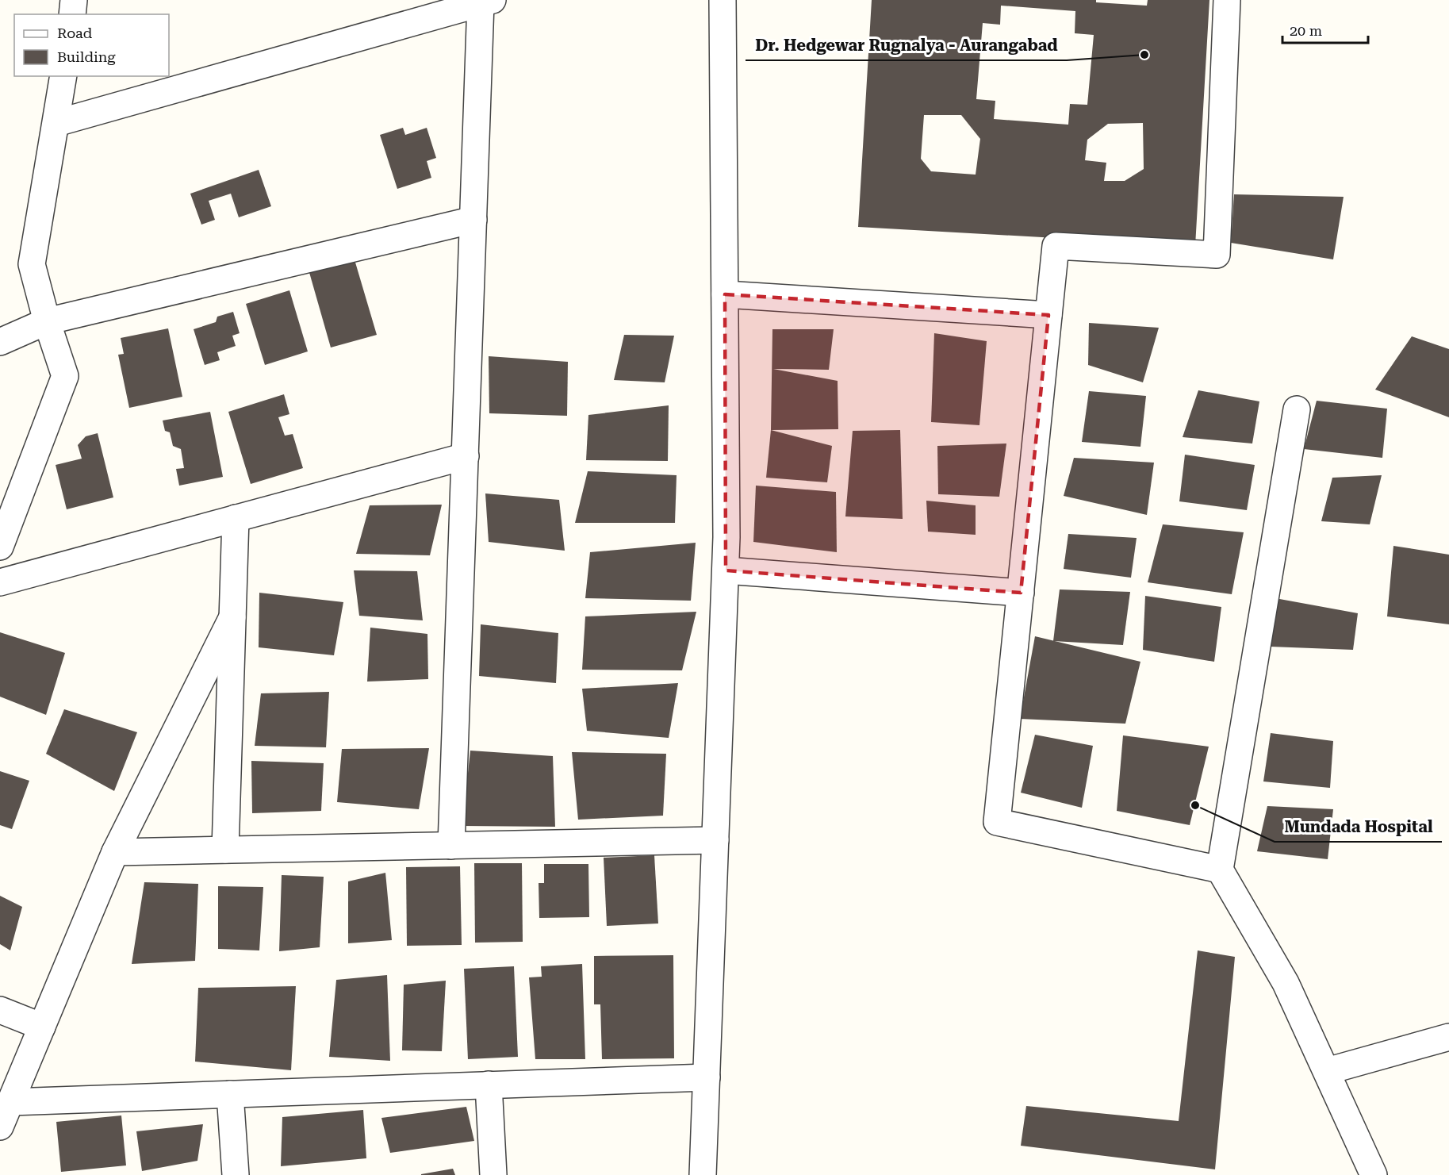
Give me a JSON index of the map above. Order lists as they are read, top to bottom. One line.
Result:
{"places":["Dr. Hedgewar Rugnalya - Aurangabad","Mundada Hospital"],"legend":["Road","Building"],"scale_bar":"20 m"}
